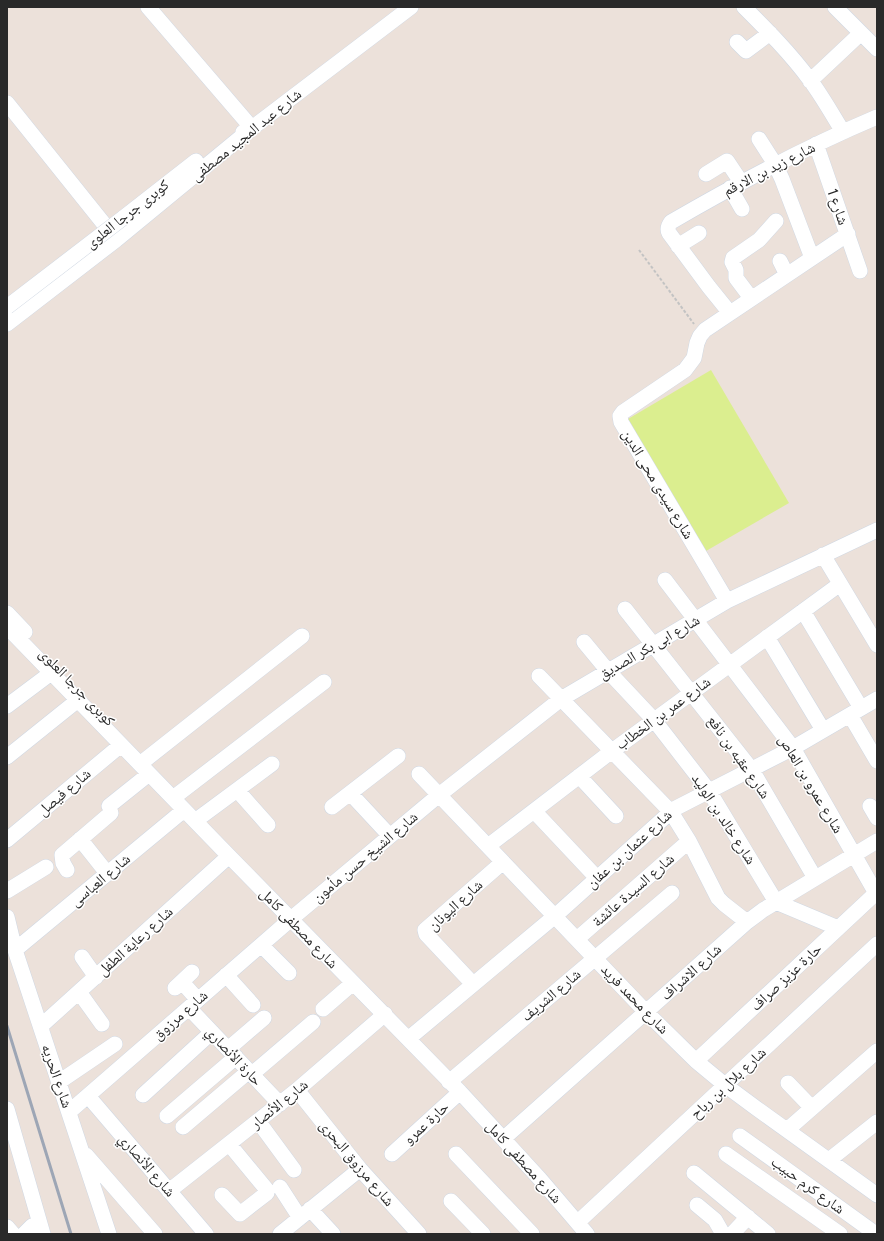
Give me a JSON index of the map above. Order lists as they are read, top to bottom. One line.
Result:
{"streets":{"street":["شارع عبد المجيد مصطفى","شارع زيد بن الارقم","شارع 1","كوبرى جرجا العلوى","شارع سيدى محى الدين","شارع ابى بكر الصديق","شارع عمر بن الخطاب","شارع عقبه بن نافع","شارع عمرو بن العاص","شارع فيصل","شارع خالد بن الوليد","شارع عثمان بن عفان","شارع الشيخ حسن مأمون","شارع العباسى","شارع السيدة عائشة","شارع اليونان","شارع مصطفى كامل","شارع رعاية الطفل","شارع الاشراف","حارة عزيز صراف","شارع الشريف","شارع محمد فريد","شارع مرزوق","حارة الأنصاري","شارع الحريه","شارع بلال بن رباح","شارع الأنصار","حارة عمرو","شارع مرزوق البحرى","شارع الأنصاري","شارع كرم حبيب"]},"crossings":[["شارع عبد المجيد مصطفى","كوبرى جرجا العلوى"],["شارع زيد بن الارقم","شارع 1"],["كوبرى جرجا العلوى","شارع مصطفى كامل"],["شارع سيدى محى الدين","شارع ابى بكر الصديق"],["شارع ابى بكر الصديق","شارع عقبه بن نافع"],["شارع ابى بكر الصديق","شارع عمرو بن العاص"],["شارع ابى بكر الصديق","شارع خالد بن الوليد"],["شارع ابى بكر الصديق","شارع الشيخ حسن مأمون"],["شارع ابى بكر الصديق","شارع محمد فريد"],["شارع عمر بن الخطاب","شارع عقبه بن نافع"],["شارع عمر بن الخطاب","شارع عمرو بن العاص"],["شارع عمر بن الخطاب","شارع خالد بن الوليد"],["شارع عمر بن الخطاب","شارع محمد فريد"],["شارع عقبه بن نافع","شارع عثمان بن عفان"],["شارع عقبه بن نافع","شارع الاشراف"],["شارع عمرو بن العاص","شارع عثمان بن عفان"],["شارع عمرو بن العاص","شارع الاشراف"],["شارع عمرو بن العاص","حارة عزيز صراف"],["شارع فيصل","شارع مصطفى كامل"],["شارع خالد بن الوليد","شارع عثمان بن عفان"],["شارع خالد بن الوليد","شارع الاشراف"],["شارع عثمان بن عفان","شارع اليونان"],["شارع عثمان بن عفان","شارع مصطفى كامل"],["شارع عثمان بن عفان","شارع محمد فريد"],["شارع الشيخ حسن مأمون","شارع مصطفى كامل"],["شارع الشيخ حسن مأمون","شارع محمد فريد"],["شارع الشيخ حسن مأمون","شارع مرزوق"],["شارع العباسى","شارع مصطفى كامل"],["شارع العباسى","شارع الحريه"],["شارع السيدة عائشة","شارع محمد فريد"],["شارع اليونان","شارع محمد فريد"],["شارع مصطفى كامل","شارع رعاية الطفل"],["شارع مصطفى كامل","شارع الاشراف"],["شارع مصطفى كامل","شارع الشريف"],["شارع مصطفى كامل","شارع مرزوق"],["شارع مصطفى كامل","شارع بلال بن رباح"],["شارع مصطفى كامل","شارع الأنصار"],["شارع مصطفى كامل","حارة عمرو"],["شارع رعاية الطفل","شارع الحريه"],["شارع الاشراف","شارع محمد فريد"],["حارة عزيز صراف","شارع محمد فريد"],["شارع الشريف","شارع محمد فريد"],["شارع محمد فريد","شارع بلال بن رباح"],["شارع مرزوق","حارة الأنصاري"],["شارع مرزوق","شارع الحريه"],["شارع مرزوق","شارع الأنصاري"],["حارة الأنصاري","شارع الأنصار"],["شارع الأنصار","شارع مرزوق البحرى"],["شارع الأنصار","شارع الأنصاري"]]}
